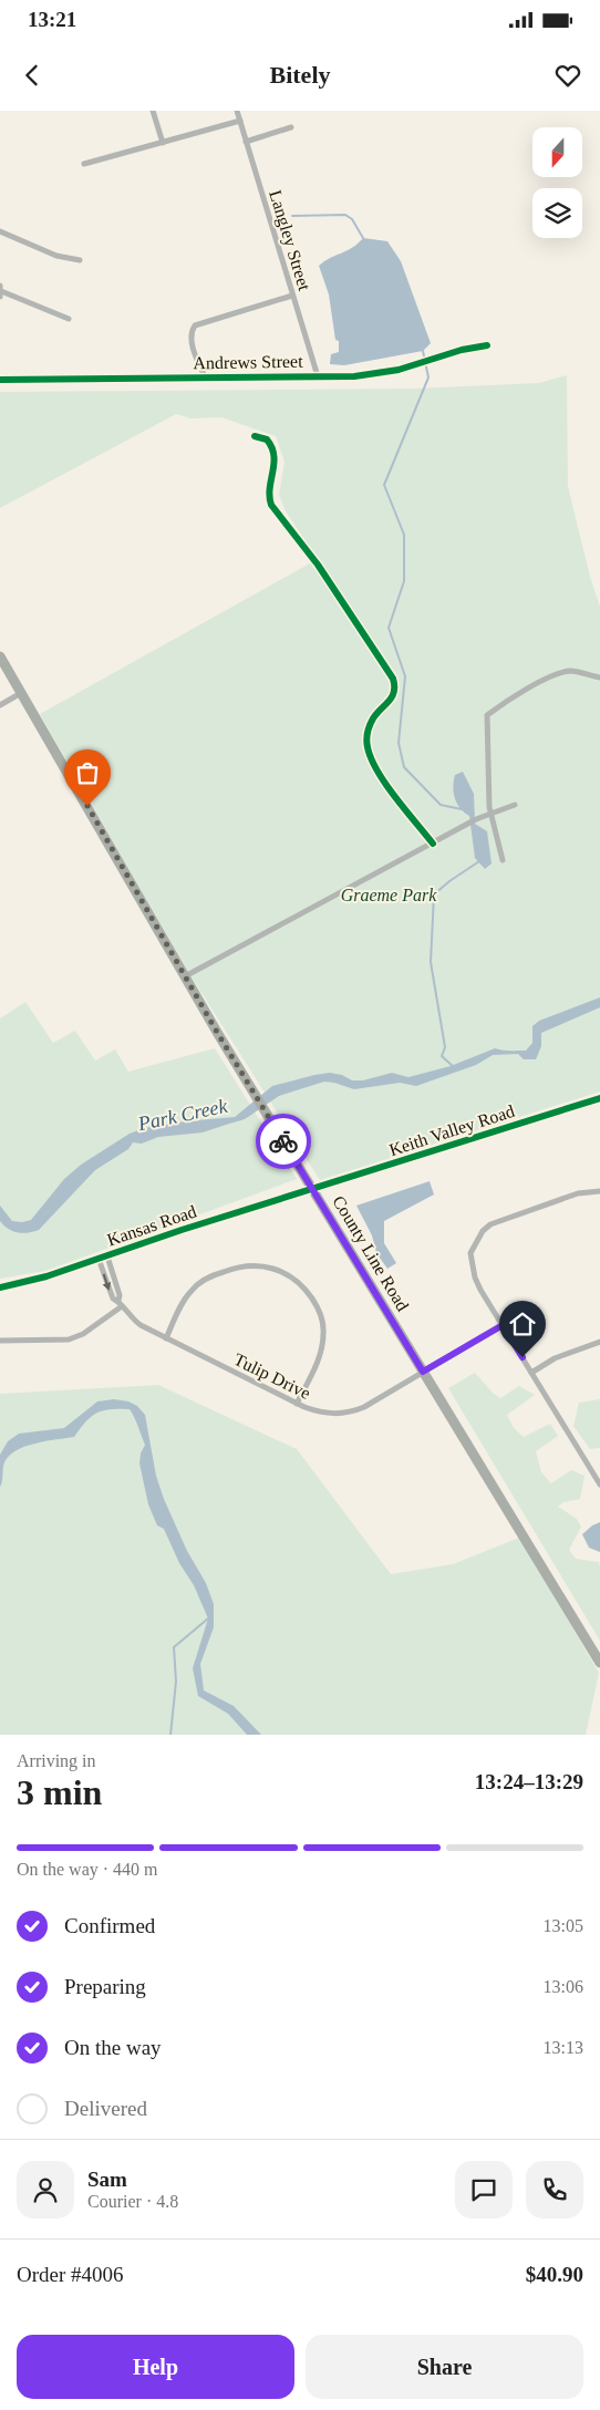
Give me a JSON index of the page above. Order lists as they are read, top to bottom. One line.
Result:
{"streets":{"main road":["County Line Road"],"street":["Langley Street","Andrews Street","Keith Valley Road","Kansas Road","Tulip Drive"]},"crossings":[["Langley Street","Andrews Street"],["Keith Valley Road","Kansas Road"],["Keith Valley Road","County Line Road"],["Kansas Road","County Line Road"],["Kansas Road","Tulip Drive"],["County Line Road","Tulip Drive"]],"water":["Park Creek"],"parks":["Graeme Park"],"north":"bottom","page":{"status":"13:21","header":"Bitely","heading":["3 min","Arriving in","13:24–13:29"],"panel":["Sam","Courier · 4.8","Order #4006","$40.90"],"bar":"On the way · 440 m","list":[["Confirmed","13:05"],["Preparing","13:06"],["On the way","13:13"],"Delivered"],"buttons":["Help","Share"]}}
